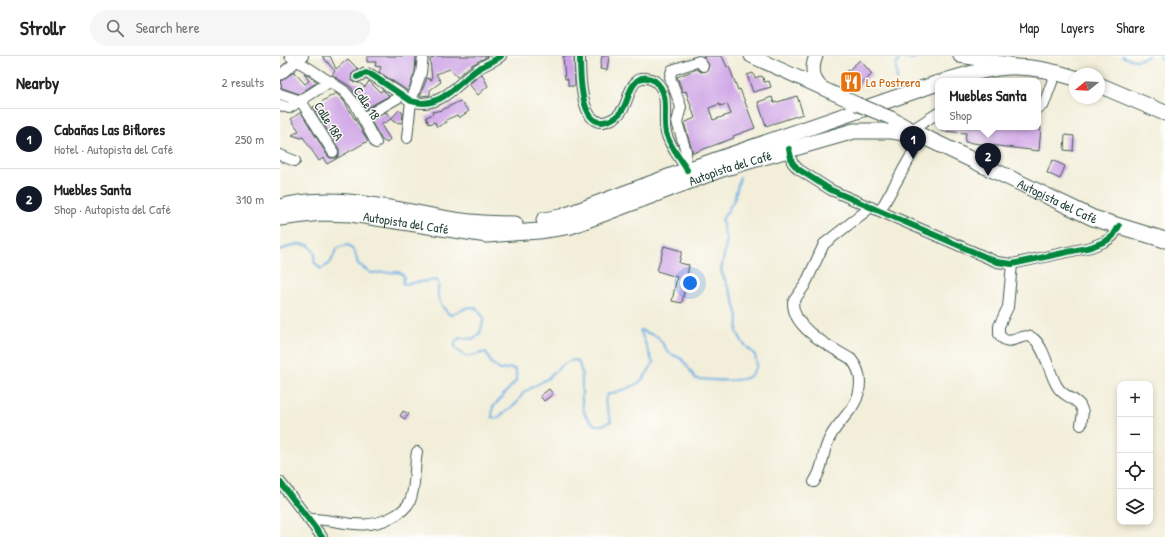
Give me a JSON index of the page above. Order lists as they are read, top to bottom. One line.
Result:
{"streets":{"highway":["Autopista del Café"],"street":["Calle 18","Calle 18A"]},"places":{"restaurant":["La Postrera"]},"north":"left","page":{"header":"Strollr","search":"Search here","nav":["Map","Layers","Share"],"heading":["Nearby","2 results"],"popup":["Muebles Santa","Shop"],"list":[{"mark":"1","name":"Cabañas Las Biflores","note":"Hotel · Autopista del Café","value":"250 m"},{"mark":"2","name":"Muebles Santa","note":"Shop · Autopista del Café","value":"310 m"}],"pins":["1","2"],"map_buttons":["+","−"]}}
